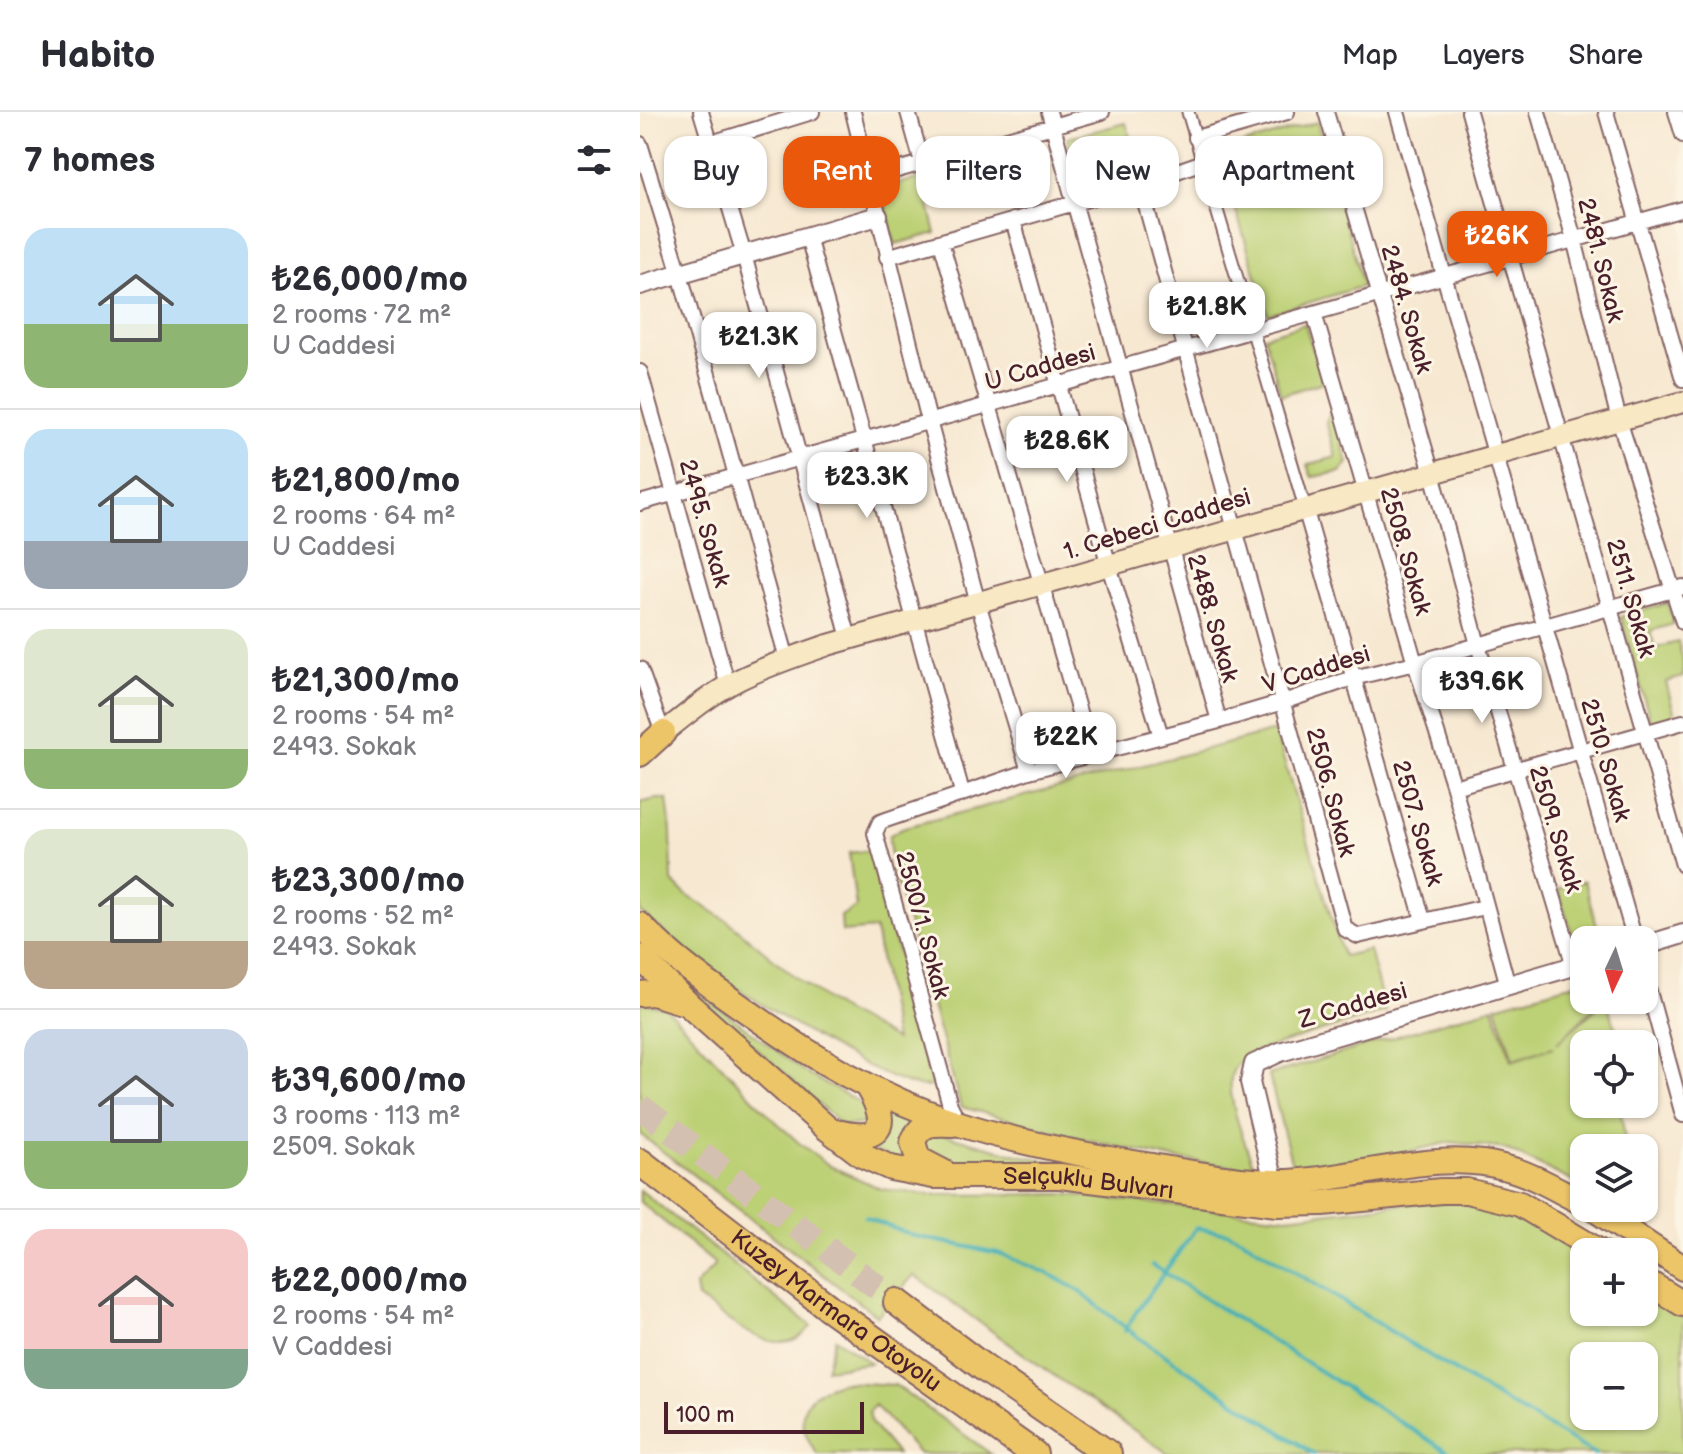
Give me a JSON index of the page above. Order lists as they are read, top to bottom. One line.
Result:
{"streets":{"highway":["Kuzey Marmara Otoyolu"],"main road":["1. Cebeci Caddesi","Selçuklu Bulvarı"],"street":["2481. Sokak","2484. Sokak","U Caddesi","2495. Sokak","2508. Sokak","2511. Sokak","2488. Sokak","V Caddesi","2510. Sokak","2506. Sokak","2507. Sokak","2509. Sokak","2500/1. Sokak","Z Caddesi"]},"crossings":[["2481. Sokak","U Caddesi"],["2481. Sokak","1. Cebeci Caddesi"],["2481. Sokak","V Caddesi"],["2484. Sokak","U Caddesi"],["2484. Sokak","1. Cebeci Caddesi"],["2484. Sokak","2509. Sokak"],["U Caddesi","2495. Sokak"],["U Caddesi","2508. Sokak"],["U Caddesi","2511. Sokak"],["U Caddesi","2488. Sokak"],["U Caddesi","2510. Sokak"],["U Caddesi","2506. Sokak"],["2495. Sokak","1. Cebeci Caddesi"],["1. Cebeci Caddesi","2508. Sokak"],["1. Cebeci Caddesi","2511. Sokak"],["1. Cebeci Caddesi","2488. Sokak"],["1. Cebeci Caddesi","2510. Sokak"],["1. Cebeci Caddesi","2506. Sokak"],["1. Cebeci Caddesi","2507. Sokak"],["1. Cebeci Caddesi","2509. Sokak"],["2508. Sokak","V Caddesi"],["2508. Sokak","2506. Sokak"],["2508. Sokak","Z Caddesi"],["2511. Sokak","V Caddesi"],["2488. Sokak","V Caddesi"],["V Caddesi","2510. Sokak"],["V Caddesi","2506. Sokak"],["V Caddesi","2507. Sokak"],["V Caddesi","2509. Sokak"],["V Caddesi","2500/1. Sokak"],["2506. Sokak","2507. Sokak"],["2500/1. Sokak","Selçuklu Bulvarı"],["Z Caddesi","Selçuklu Bulvarı"]],"scale_bar":"100 m","north":"bottom","page":{"header":"Habito","nav":["Map","Layers","Share"],"heading":"7 homes","chip":["Buy","Rent","Filters","New","Apartment"],"list":[{"name":"₺26,000/mo","note":"2 rooms · 72 m² · U Caddesi"},{"name":"₺21,800/mo","note":"2 rooms · 64 m² · U Caddesi"},{"name":"₺21,300/mo","note":"2 rooms · 54 m² · 2493. Sokak"},{"name":"₺23,300/mo","note":"2 rooms · 52 m² · 2493. Sokak"},{"name":"₺39,600/mo","note":"3 rooms · 113 m² · 2509. Sokak"},{"name":"₺22,000/mo","note":"2 rooms · 54 m² · V Caddesi"}],"price":["₺26K","₺21.8K","₺21.3K","₺28.6K","₺23.3K","₺39.6K","₺22K"],"map_buttons":["+","−"],"scale":"100 m"}}
